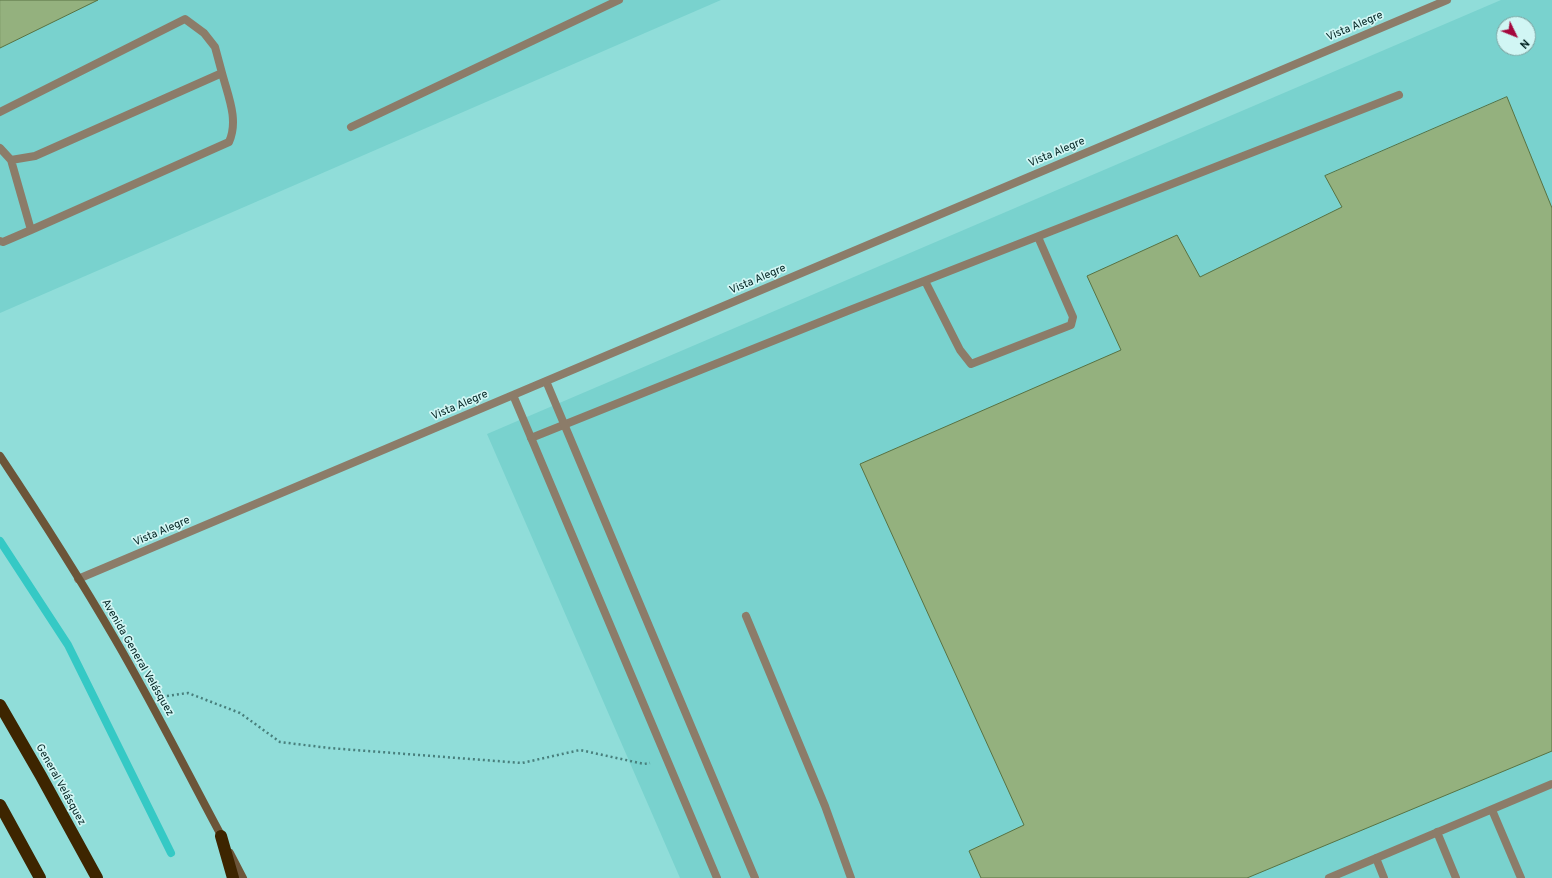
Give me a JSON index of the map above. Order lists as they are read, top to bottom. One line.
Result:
{"streets":{"highway":["General Velásquez"],"main road":["Avenida General Velásquez"],"street":["Vista Alegre"]},"crossings":[["Vista Alegre","Avenida General Velásquez"]],"north":"bottom right"}
